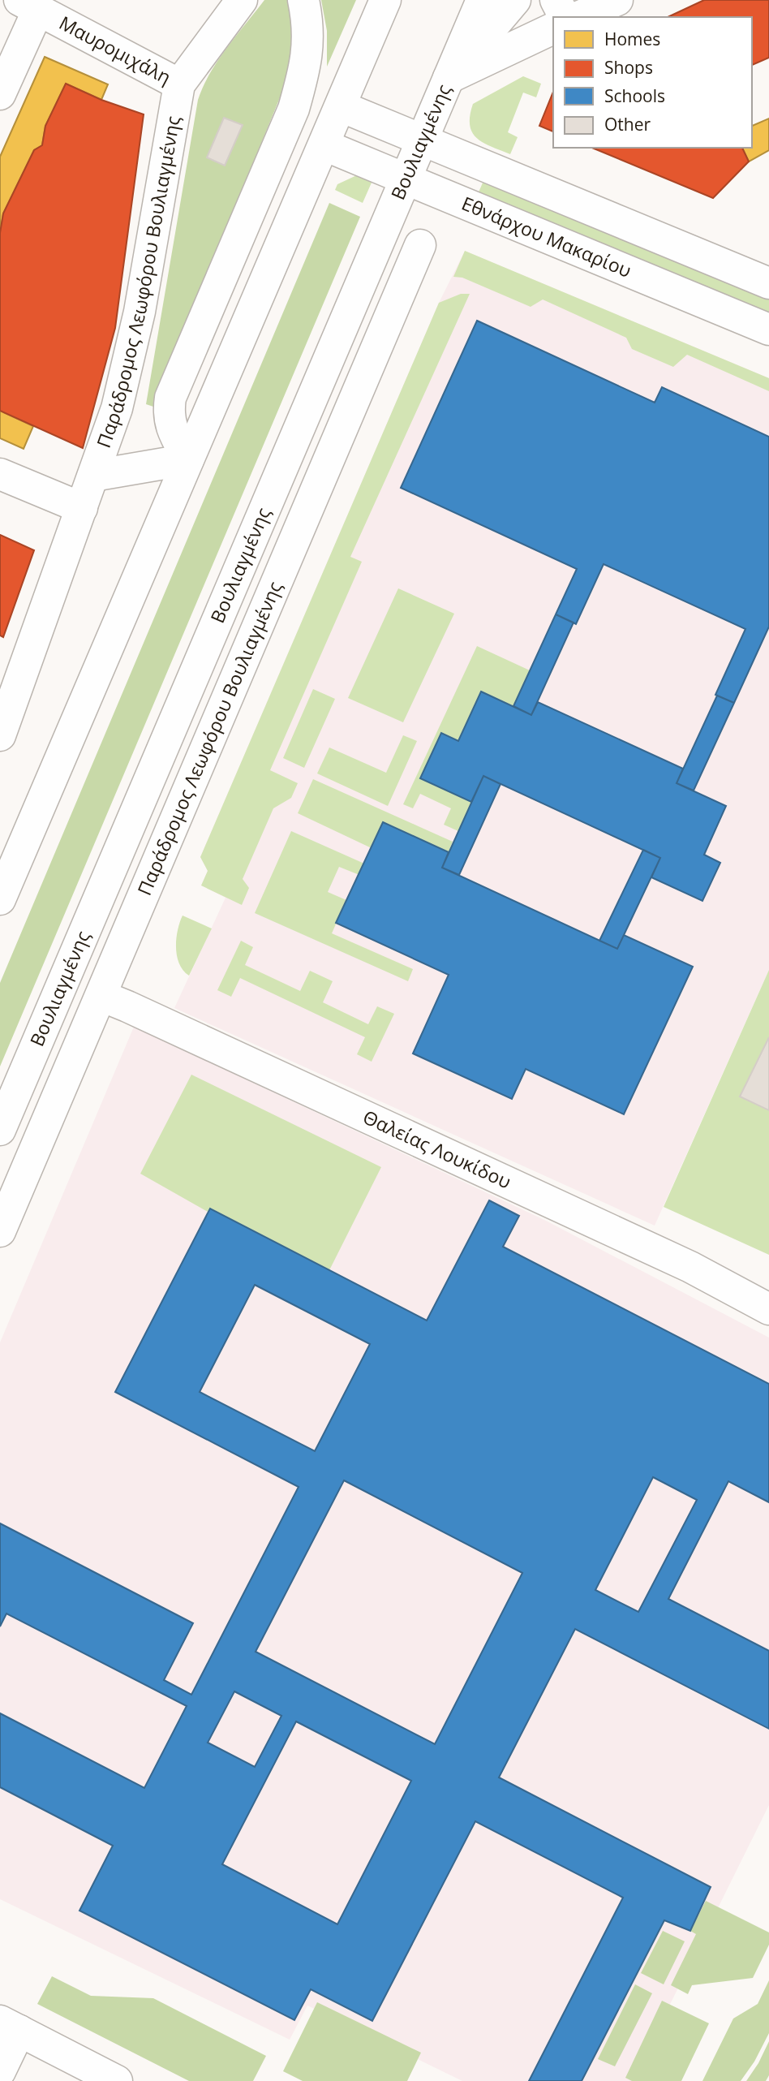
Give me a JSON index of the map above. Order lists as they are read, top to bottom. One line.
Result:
{"streets":{"street":["Μαυρομιχάλη","Βουλιαγμένης","Εθνάρχου Μακαρίου","Παράδρομος Λεωφόρου Βουλιαγμένης","Θαλείας Λουκίδου"]},"crossings":[["Μαυρομιχάλη","Παράδρομος Λεωφόρου Βουλιαγμένης"],["Βουλιαγμένης","Εθνάρχου Μακαρίου"],["Παράδρομος Λεωφόρου Βουλιαγμένης","Θαλείας Λουκίδου"]],"legend":["Homes","Shops","Schools","Other"]}
